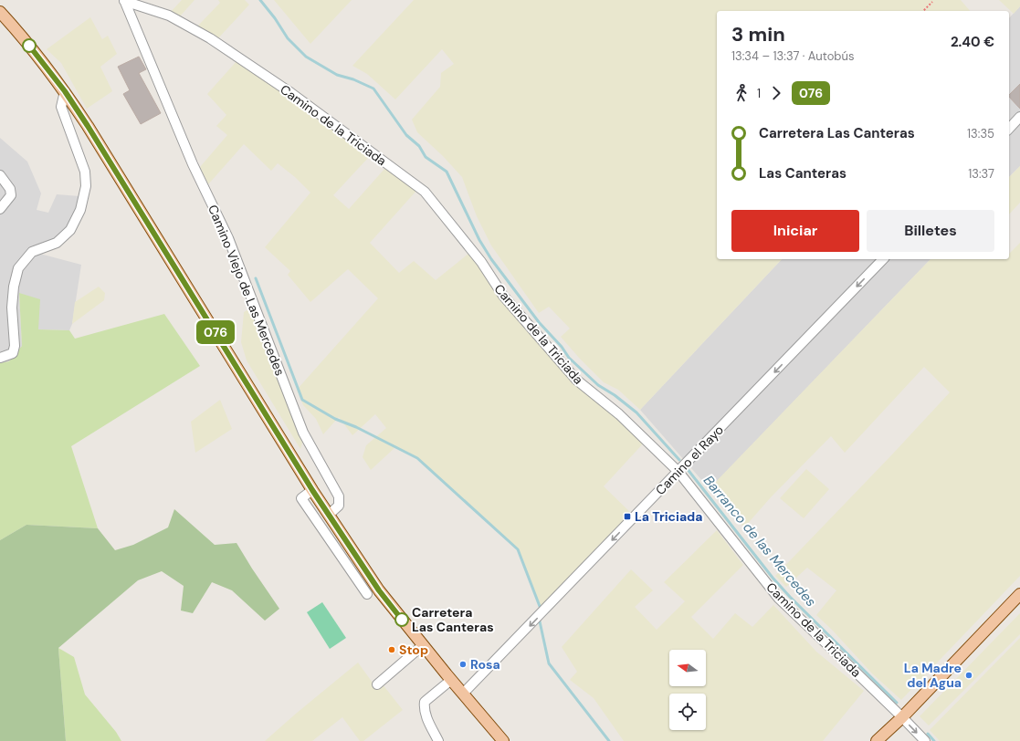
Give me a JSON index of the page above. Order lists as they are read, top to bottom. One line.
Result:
{"streets":{"street":["Camino de la Triciada","Camino Viejo de Las Mercedes","Camino el Rayo"]},"crossings":[["Camino de la Triciada","Camino Viejo de Las Mercedes"],["Camino de la Triciada","Camino el Rayo"]],"one_way":["Camino el Rayo"],"water":["Barranco de las Mercedes"],"places":{"transit":["La Triciada"],"other":["Carretera Las Canteras","Stop","Rosa","La Madre del Agua"]},"lines":["bus line 076"],"north":"left","page":{"on_map":"076","heading":["3 min","13:34 – 13:37 · Autobús","2.40 €"],"legs":["1","076"],"list":[{"name":"Carretera Las Canteras","value":"13:35"},{"name":"Las Canteras","value":"13:37"}],"buttons":["Iniciar","Billetes"]}}
